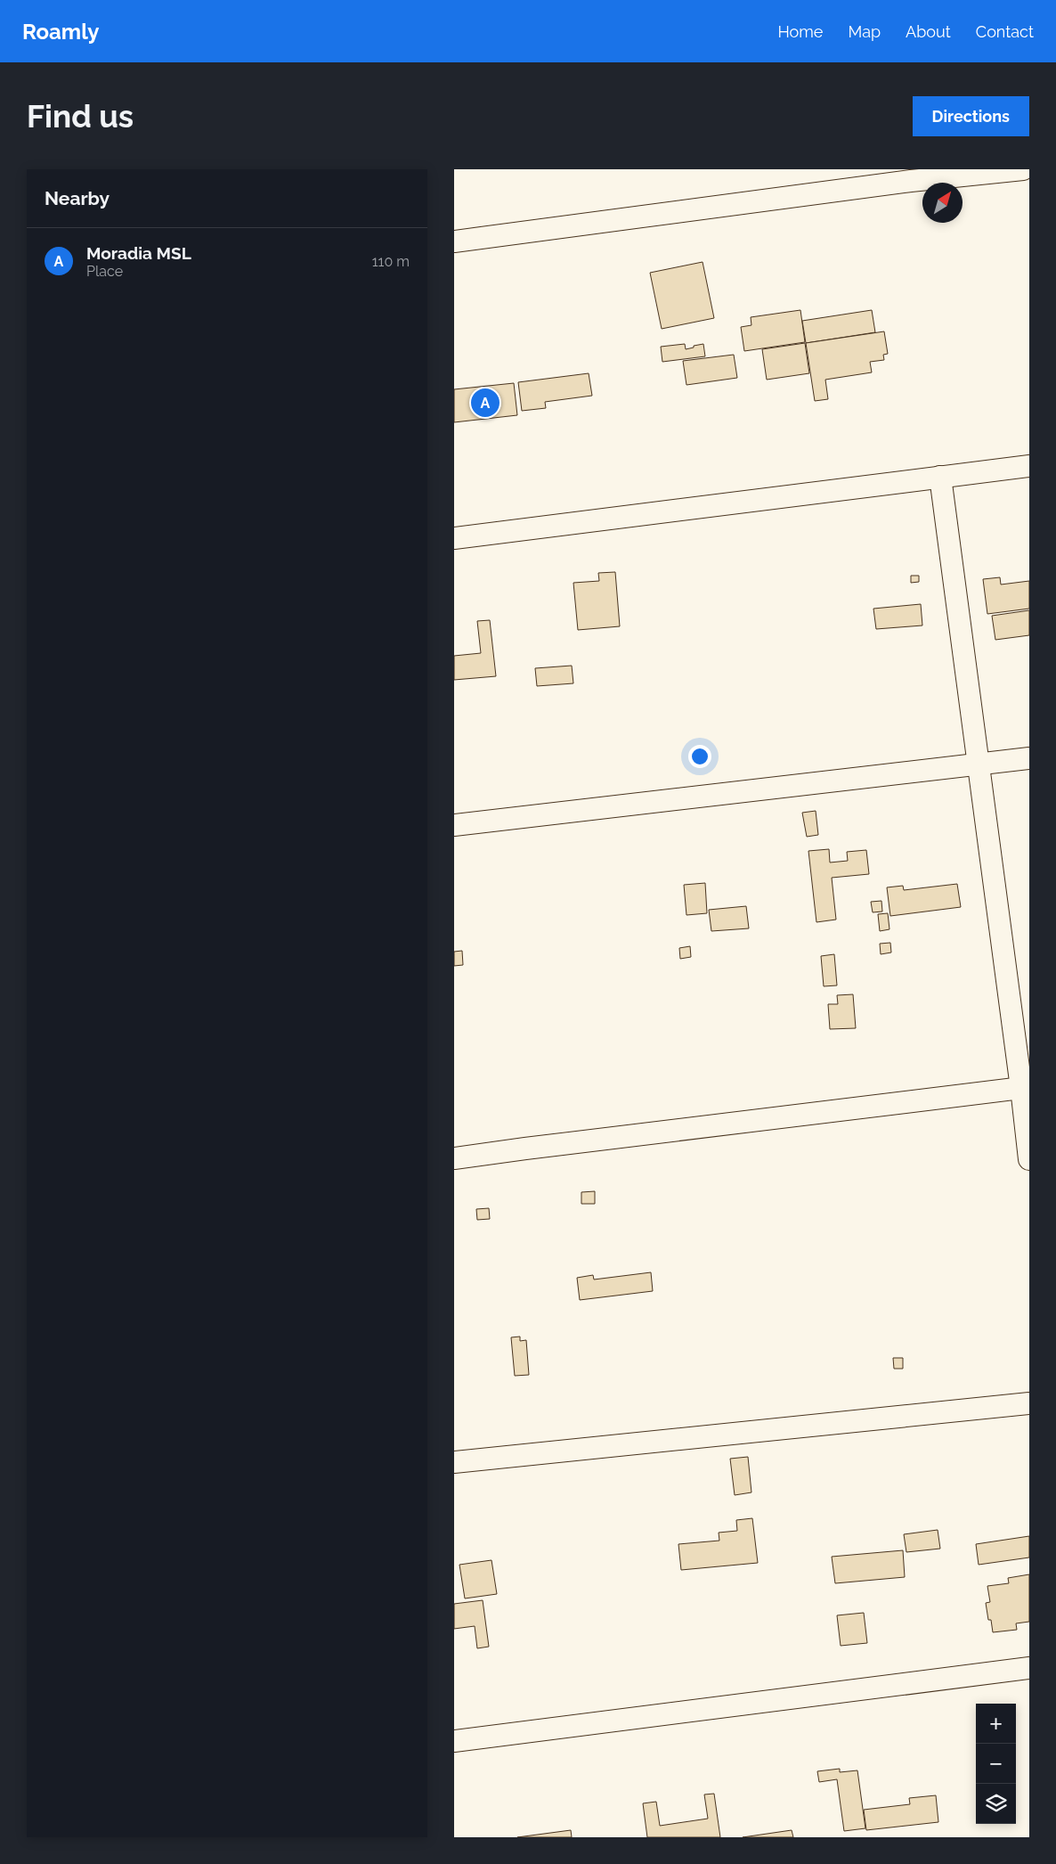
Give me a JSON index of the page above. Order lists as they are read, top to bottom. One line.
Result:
{"north":"top right","page":{"header":"Roamly","nav":["Home","Map","About","Contact"],"buttons":"Directions","title":"Find us","heading":"Nearby","list":[{"mark":"A","name":"Moradia MSL","note":"Place","value":"110 m"}],"pins":"A","map_buttons":["+","−"]}}
